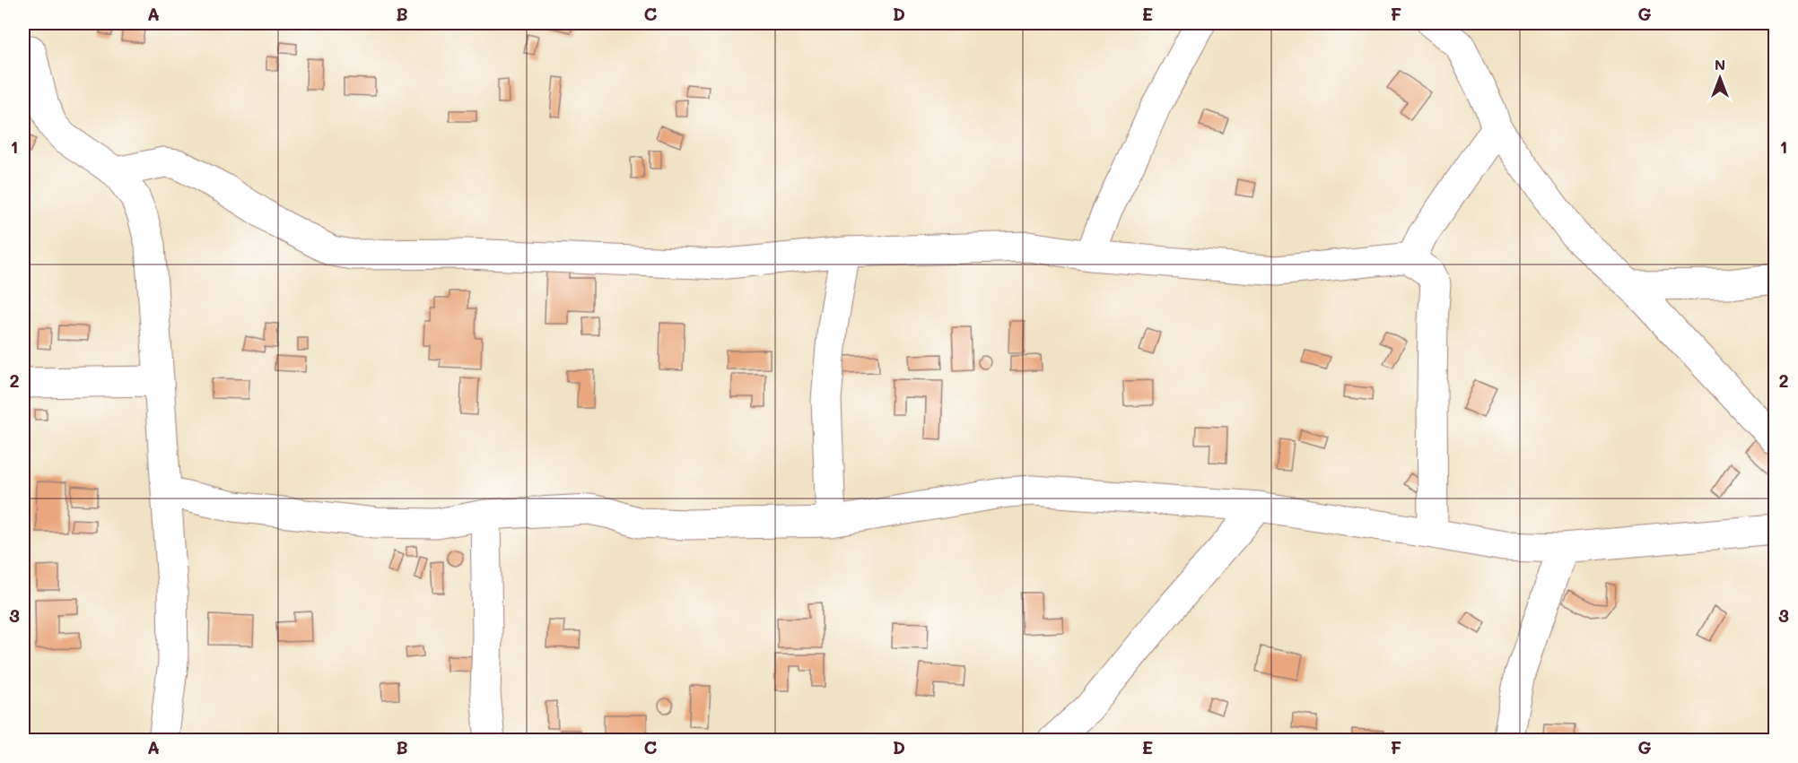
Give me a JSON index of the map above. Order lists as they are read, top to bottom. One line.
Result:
{"north":"top","grid":{"columns":["A","B","C","D","E","F","G"],"rows":["1","2","3"]}}
